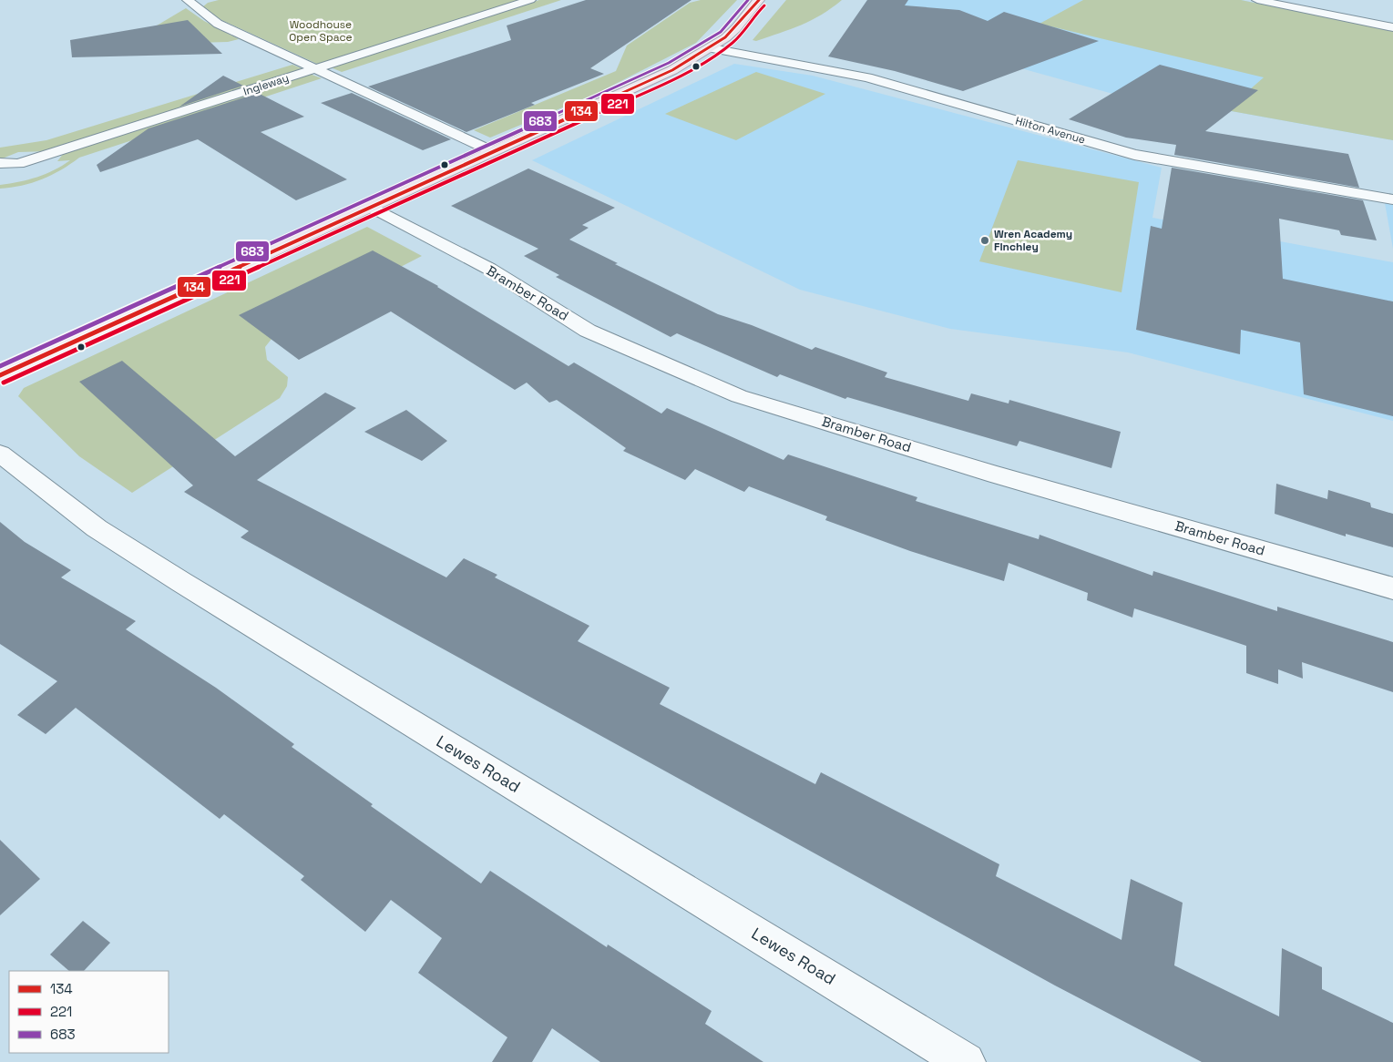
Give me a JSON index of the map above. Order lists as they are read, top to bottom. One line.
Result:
{"streets":{"street":["Ingleway","Hilton Avenue","Bramber Road","Lewes Road"]},"parks":["Woodhouse Open Space"],"places":["Wren Academy Finchley"],"lines":["transit line 134","transit line 683","transit line 221"],"legend":["134","221","683"]}
